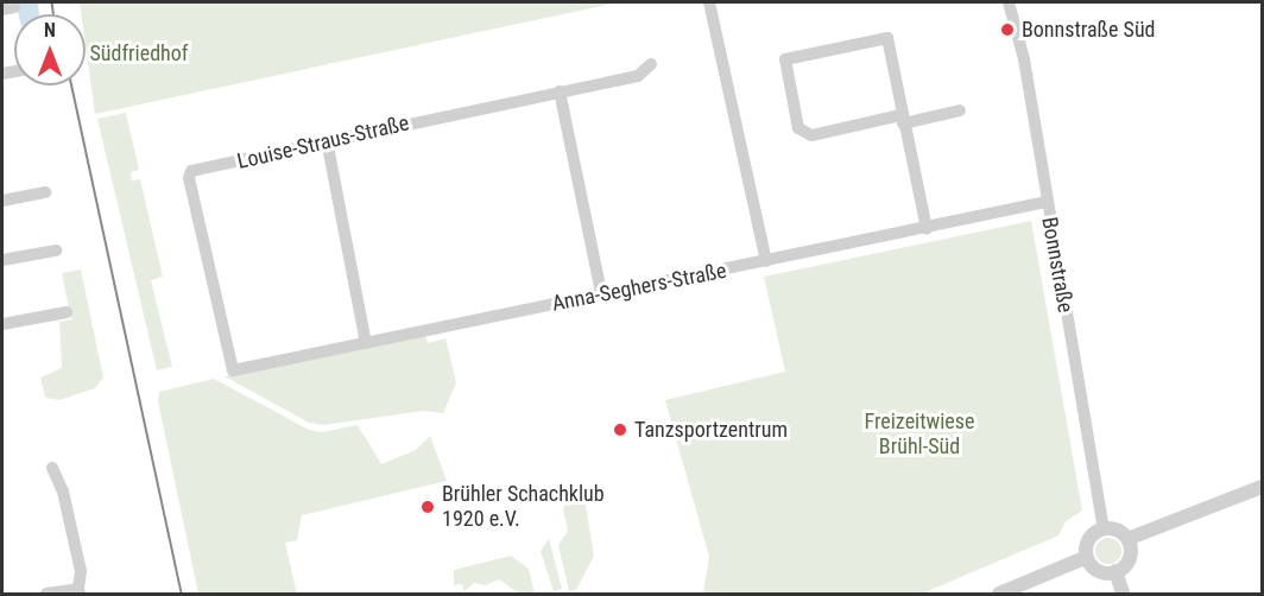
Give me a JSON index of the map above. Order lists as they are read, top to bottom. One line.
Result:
{"streets":{"street":["Louise-Straus-Straße","Bonnstraße","Anna-Seghers-Straße"]},"crossings":[["Louise-Straus-Straße","Anna-Seghers-Straße"],["Bonnstraße","Anna-Seghers-Straße"]],"parks":["Südfriedhof","Freizeitwiese Brühl-Süd"],"places":["Bonnstraße Süd","Tanzsportzentrum","Brühler Schachklub 1920 e.V."],"north":"top"}
